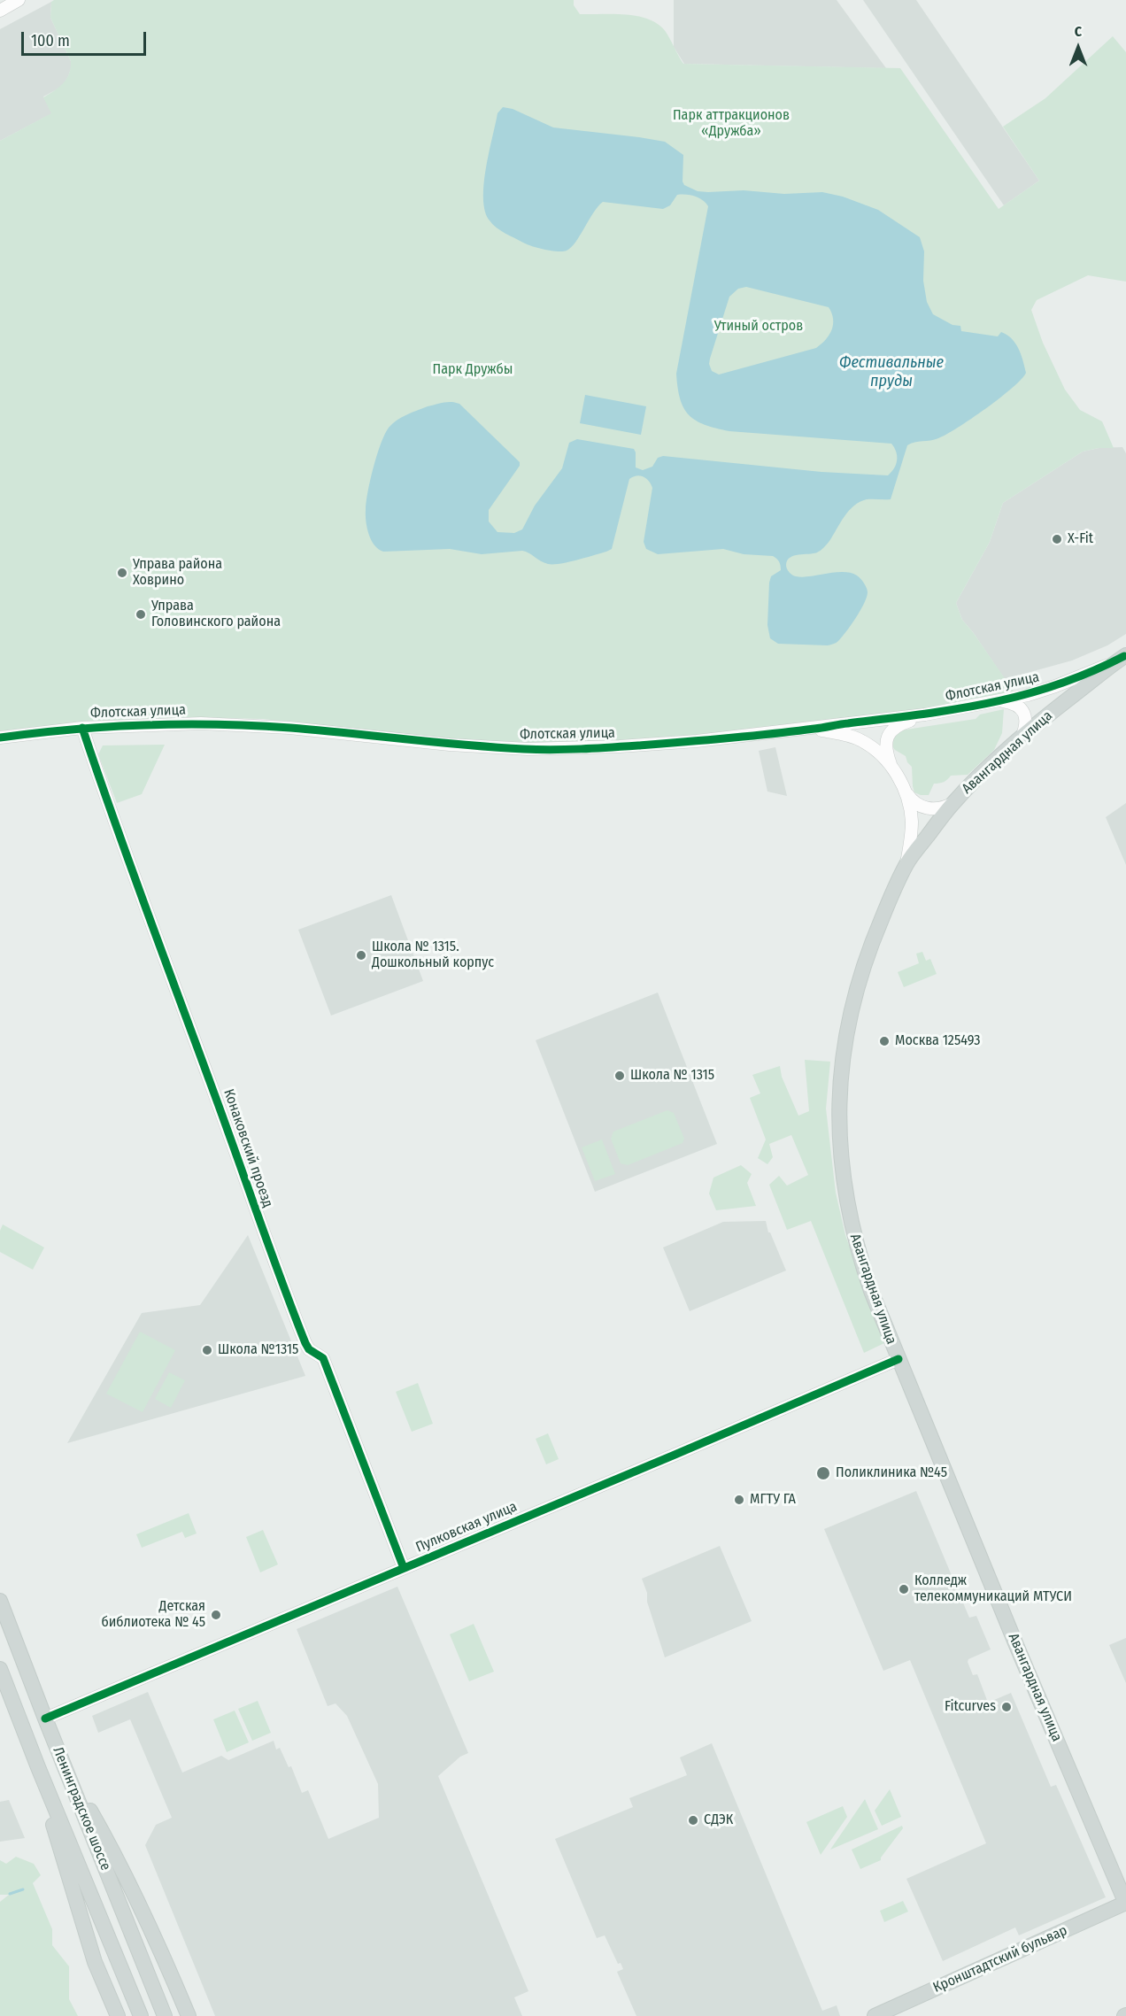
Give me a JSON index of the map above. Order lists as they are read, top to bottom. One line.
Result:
{"streets":{"main road":["Авангардная улица","Ленинградское шоссе","Кронштадтский бульвар"],"street":["Флотская улица","Конаковский проезд","Пулковская улица"]},"crossings":[["Флотская улица","Авангардная улица"],["Флотская улица","Конаковский проезд"],["Авангардная улица","Пулковская улица"],["Авангардная улица","Кронштадтский бульвар"],["Конаковский проезд","Пулковская улица"],["Пулковская улица","Ленинградское шоссе"]],"water":["Фестивальные пруды"],"parks":["Парк аттракционов «Дружба»","Утиный остров","Парк Дружбы"],"places":["X-Fit","Управа района Ховрино","Управа Головинского района","Школа № 1315. Дошкольный корпус","Москва 125493","Школа № 1315","Школа №1315","Поликлиника №45","МГТУ ГА","Колледж телекоммуникаций МТУСИ","Детская библиотека № 45","Fitcurves","СДЭК"],"scale_bar":"100 m","north":"top"}
